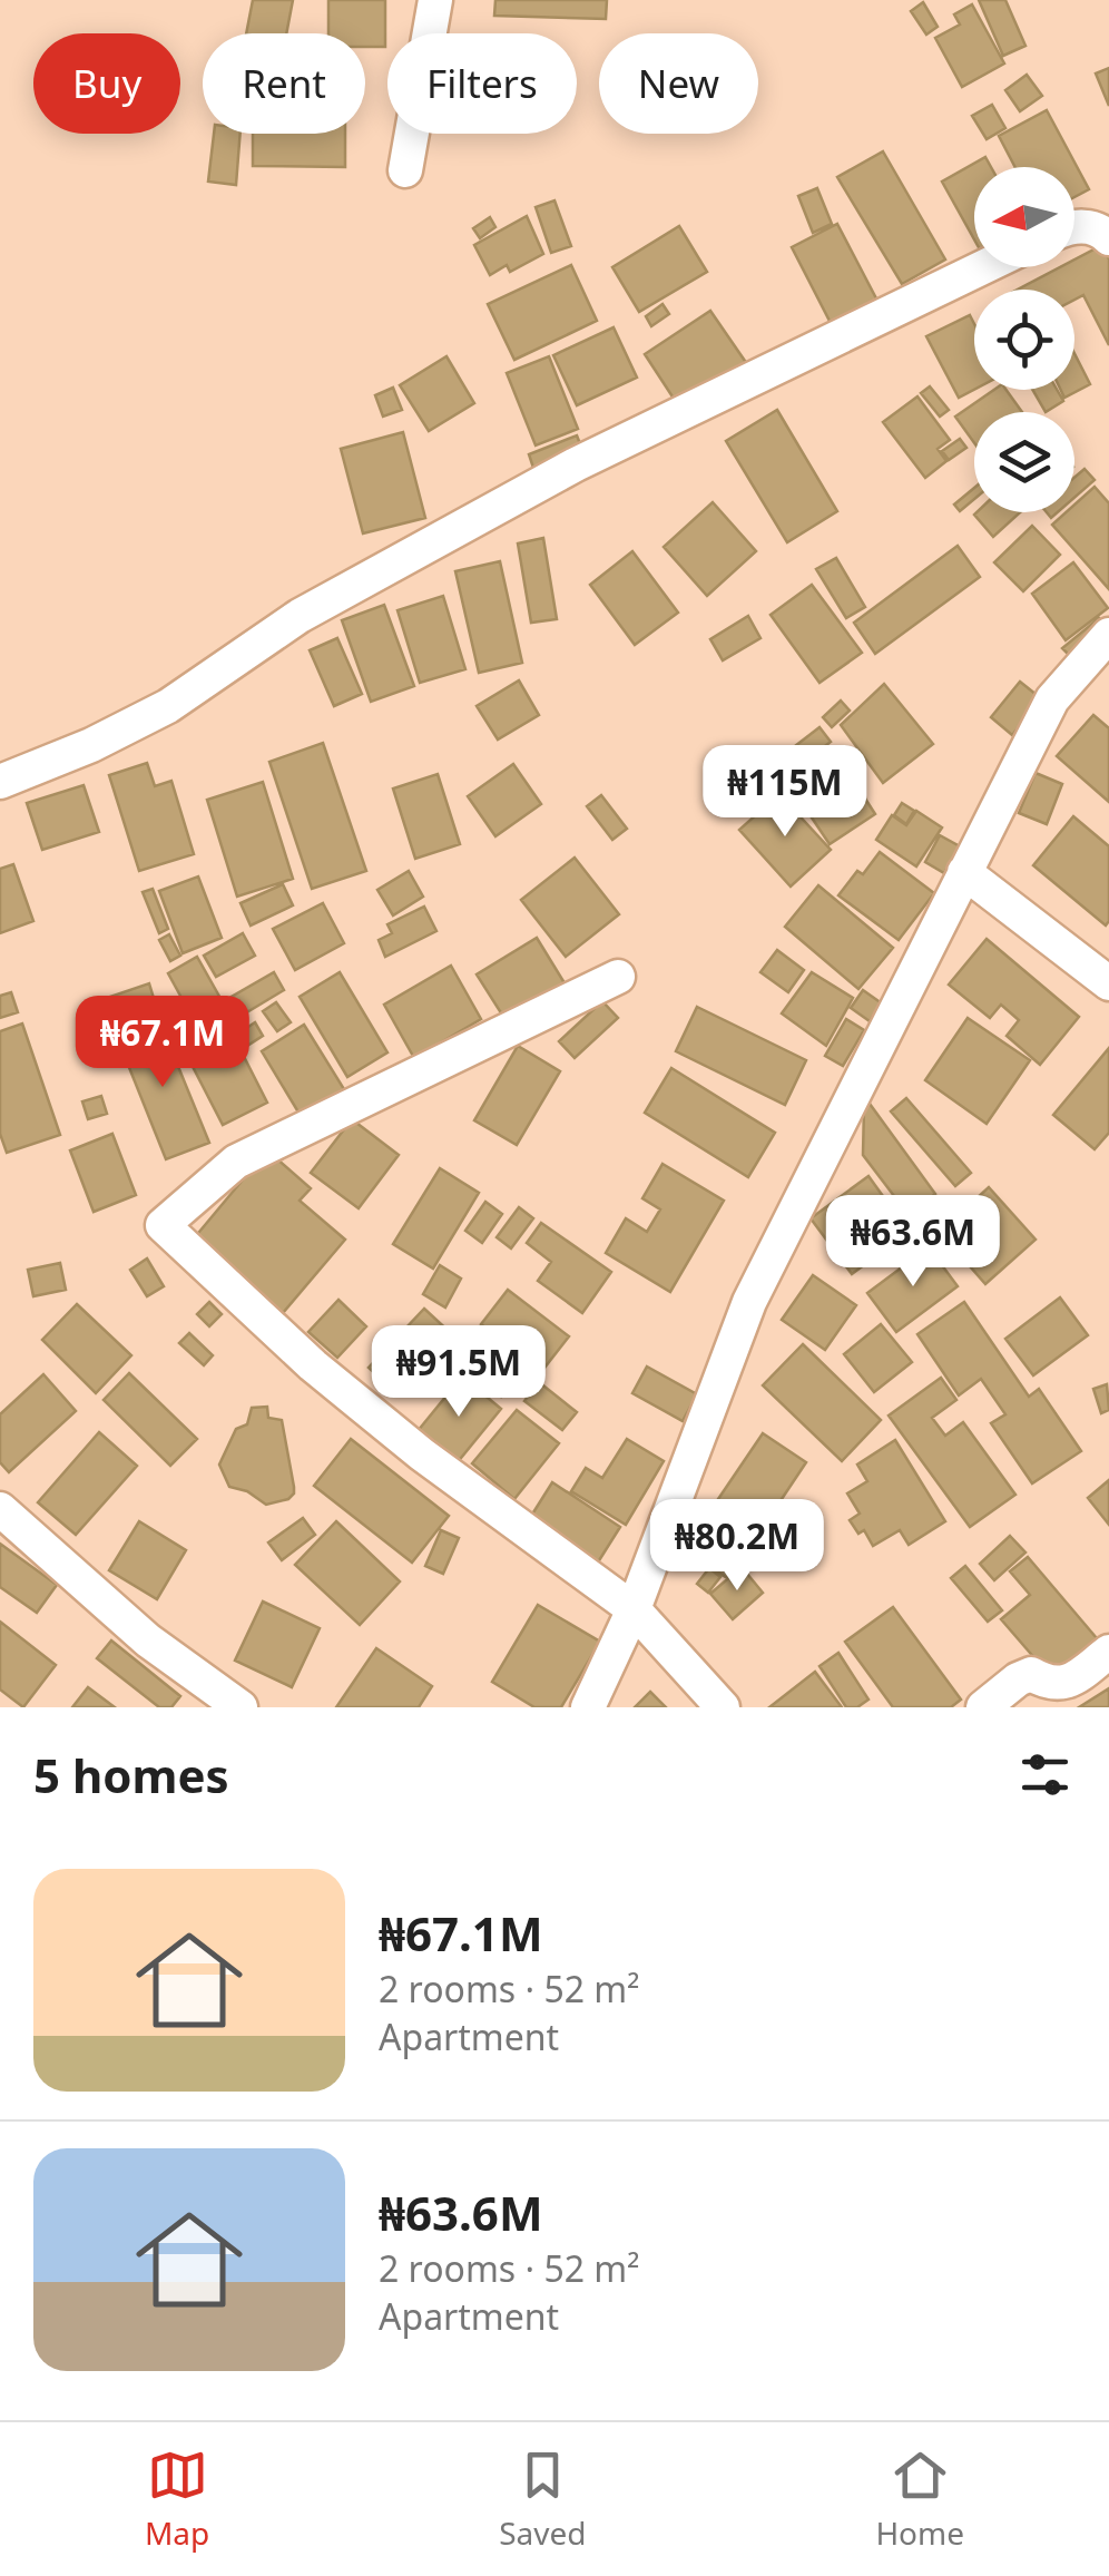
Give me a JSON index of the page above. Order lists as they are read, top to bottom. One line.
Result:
{"north":"left","page":{"chip":["Buy","Rent","Filters","New"],"price":["₦115M","₦67.1M","₦63.6M","₦91.5M","₦80.2M"],"heading":"5 homes","list":[{"name":"₦67.1M","note":"2 rooms · 52 m² · Apartment"},{"name":"₦63.6M","note":"2 rooms · 52 m² · Apartment"}],"tabs":["Map","Saved","Home"]}}
